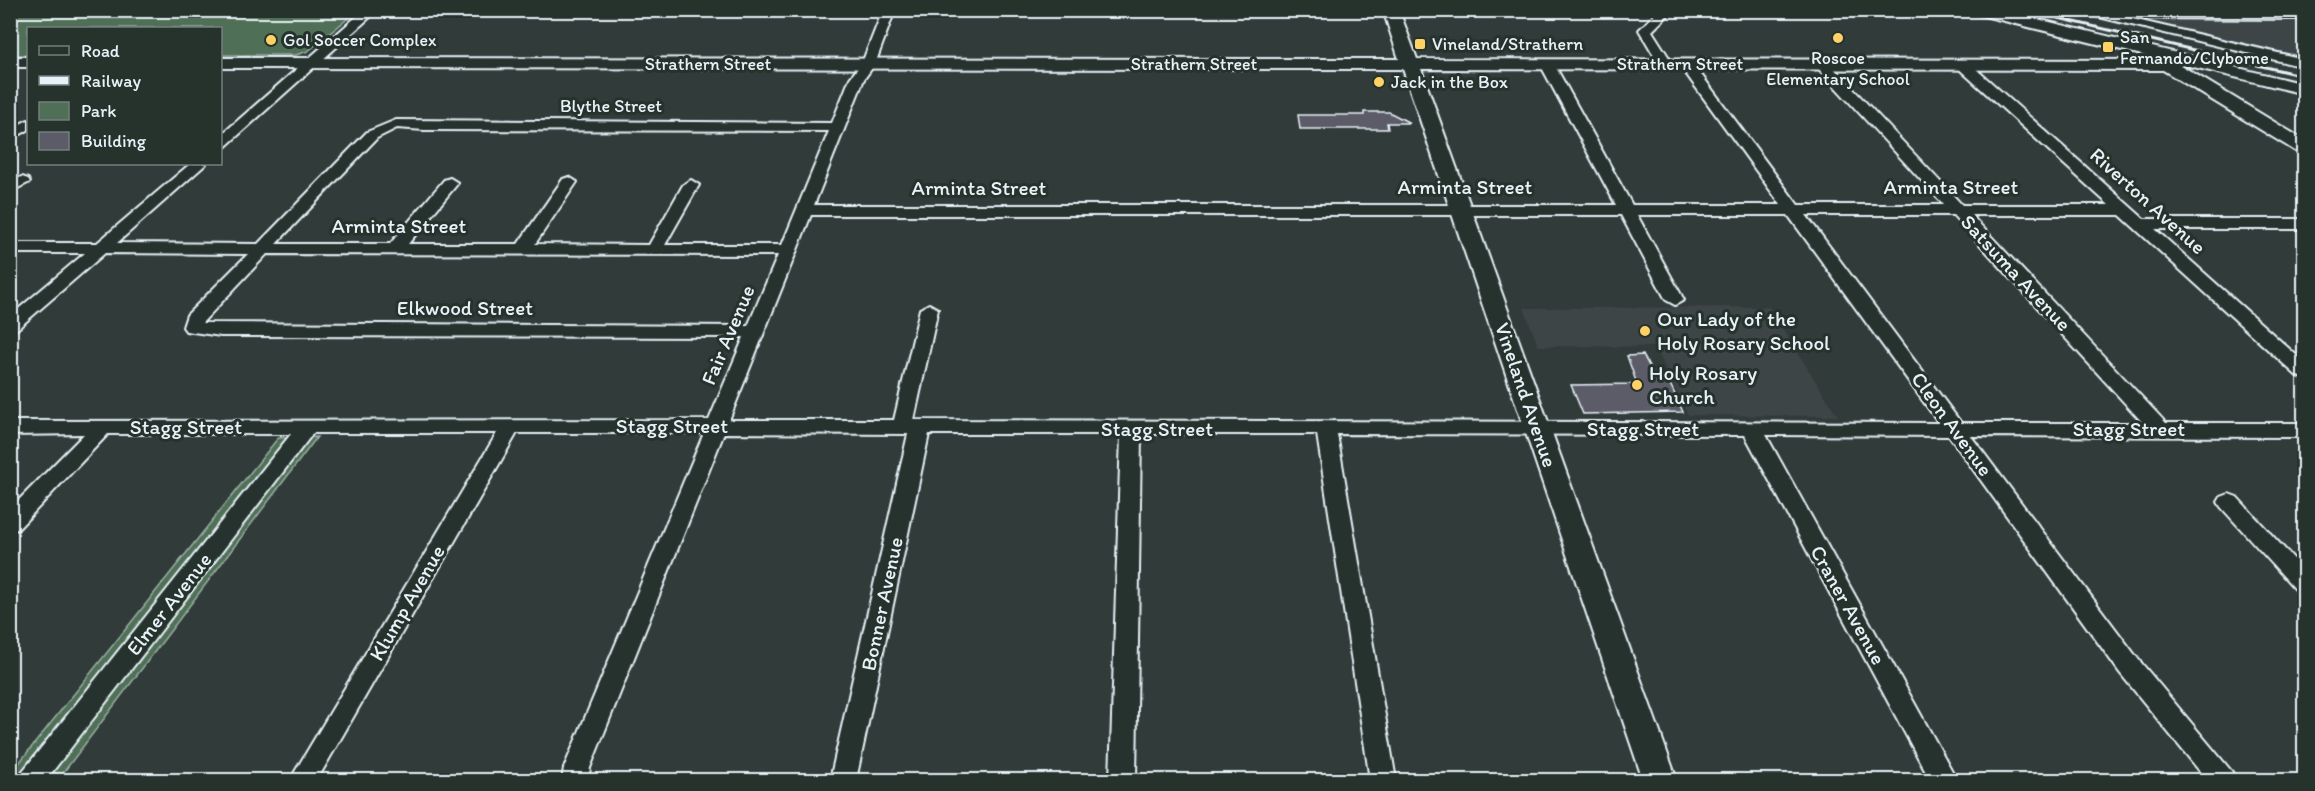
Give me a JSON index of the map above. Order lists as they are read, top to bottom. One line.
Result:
{"streets":{"main road":["Strathern Street","Vineland Avenue"],"street":["Blythe Street","Arminta Street","Riverton Avenue","Satsuma Avenue","Elkwood Street","Fair Avenue","Cleon Avenue","Stagg Street","Klump Avenue","Elmer Avenue","Bonner Avenue","Craner Avenue"]},"crossings":[["Strathern Street","Riverton Avenue"],["Strathern Street","Satsuma Avenue"],["Strathern Street","Fair Avenue"],["Strathern Street","Vineland Avenue"],["Strathern Street","Cleon Avenue"],["Blythe Street","Arminta Street"],["Blythe Street","Elkwood Street"],["Blythe Street","Fair Avenue"],["Arminta Street","Riverton Avenue"],["Arminta Street","Satsuma Avenue"],["Arminta Street","Elkwood Street"],["Arminta Street","Fair Avenue"],["Arminta Street","Vineland Avenue"],["Arminta Street","Cleon Avenue"],["Satsuma Avenue","Stagg Street"],["Elkwood Street","Fair Avenue"],["Fair Avenue","Stagg Street"],["Vineland Avenue","Stagg Street"],["Cleon Avenue","Stagg Street"],["Stagg Street","Klump Avenue"],["Stagg Street","Elmer Avenue"],["Stagg Street","Bonner Avenue"],["Stagg Street","Craner Avenue"]],"places":{"other":["Roscoe Elementary School","Gol Soccer Complex","Jack in the Box","Our Lady of the Holy Rosary School","Holy Rosary Church"],"transit":["Vineland/Strathern","San Fernando/Clyborne"]},"legend":["Road","Railway","Park","Building"]}
